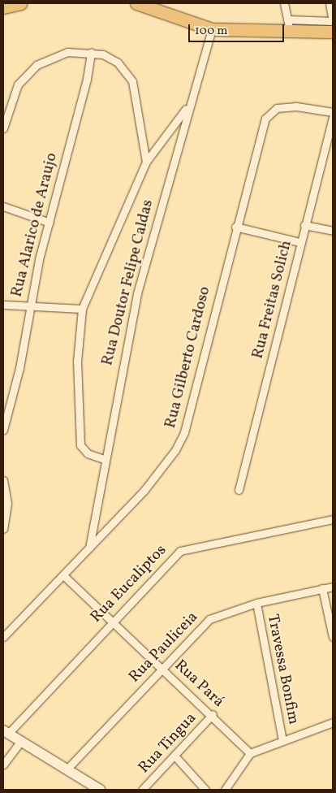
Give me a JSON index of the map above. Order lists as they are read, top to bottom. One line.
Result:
{"streets":{"street":["Rua Alarico de Araujo","Rua Doutor Felipe Caldas","Rua Freitas Solich","Rua Gilberto Cardoso","Rua Eucaliptos","Rua Pauliceia","Travessa Bonfim","Rua Pará","Rua Tingua"]},"crossings":[["Rua Doutor Felipe Caldas","Rua Gilberto Cardoso"],["Rua Gilberto Cardoso","Rua Pará"],["Rua Eucaliptos","Rua Pará"],["Rua Pauliceia","Travessa Bonfim"],["Rua Pauliceia","Rua Pará"],["Rua Pará","Rua Tingua"]],"scale_bar":"100 m"}
